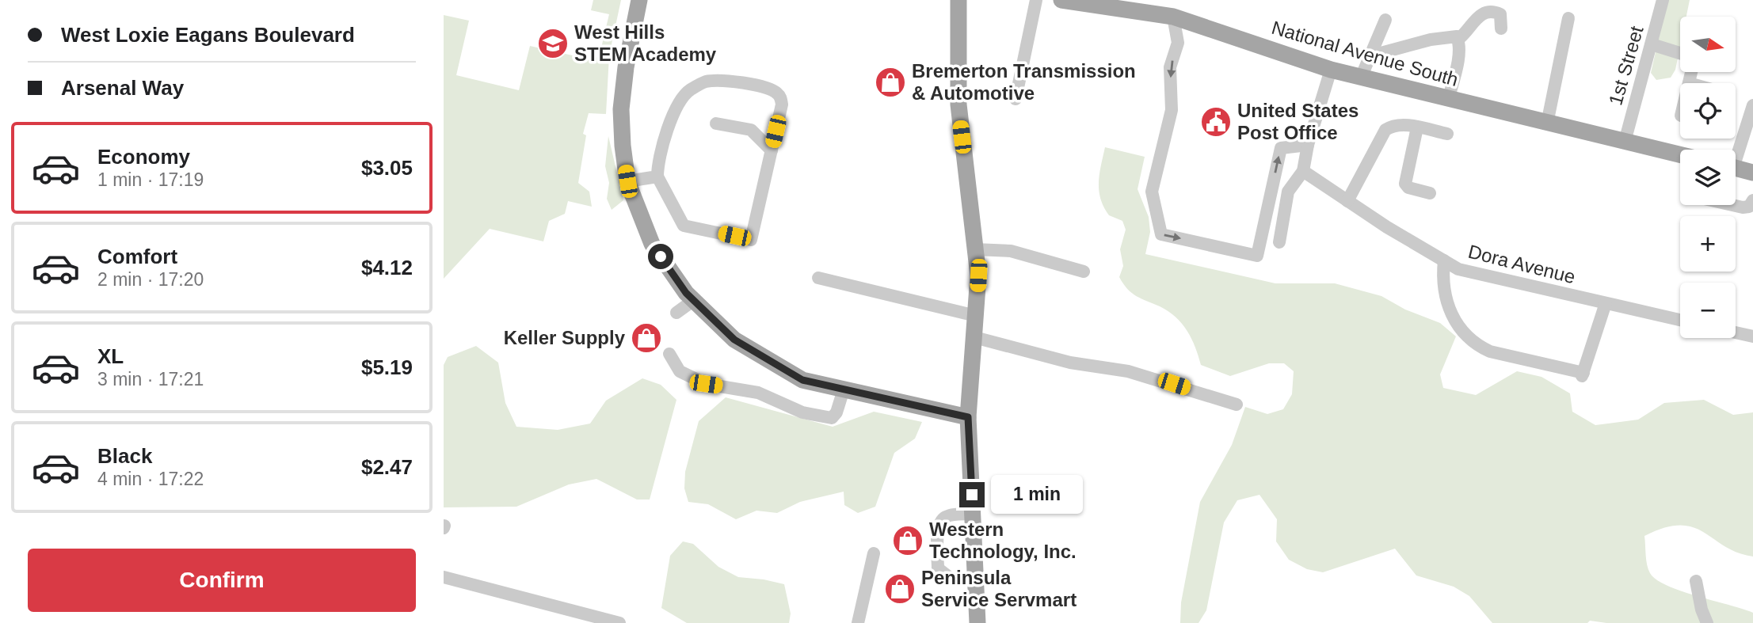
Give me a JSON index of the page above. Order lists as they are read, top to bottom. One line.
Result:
{"streets":{"main road":["National Avenue South"],"street":["1st Street","Dora Avenue"]},"crossings":[["National Avenue South","1st Street"]],"places":{"school or university":["West Hills STEM Academy"],"shop":["Bremerton Transmission & Automotive","Keller Supply","Western Technology, Inc.","Peninsula Service Servmart"],"public building":["United States Post Office"]},"north":"right","page":{"banner":["West Loxie Eagans Boulevard","Arsenal Way"],"map_buttons":["+","−"],"list":[{"name":"Economy","note":"1 min · 17:19","value":"$3.05"},{"name":"Comfort","note":"2 min · 17:20","value":"$4.12"},{"name":"XL","note":"3 min · 17:21","value":"$5.19"},{"name":"Black","note":"4 min · 17:22","value":"$2.47"}],"bubble":"1 min","buttons":"Confirm"}}
